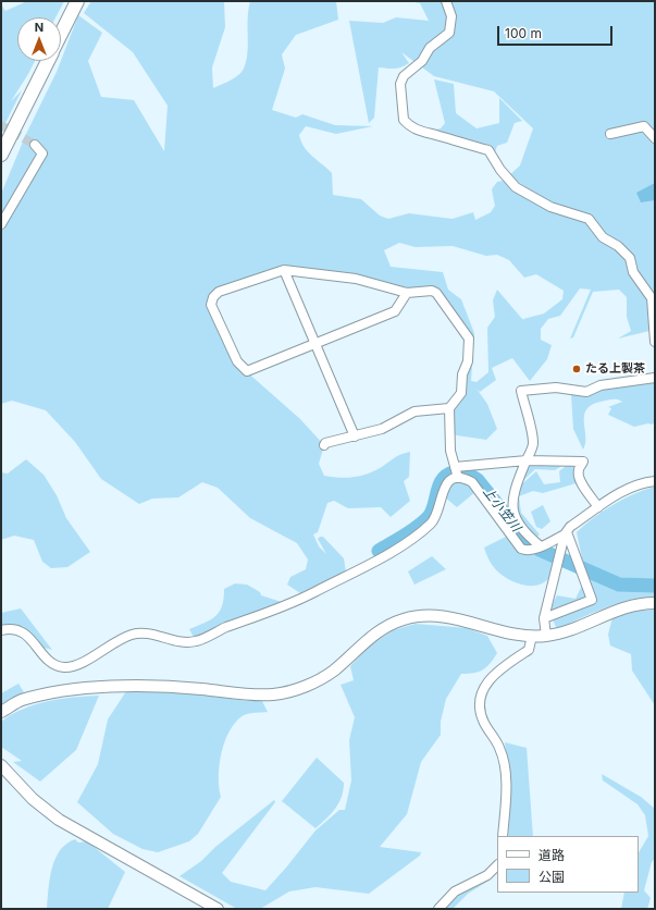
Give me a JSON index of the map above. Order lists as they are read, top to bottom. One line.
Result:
{"water":["上小笠川"],"places":["たる上製茶"],"legend":["道路","公園"],"scale_bar":"100 m","north":"top"}
